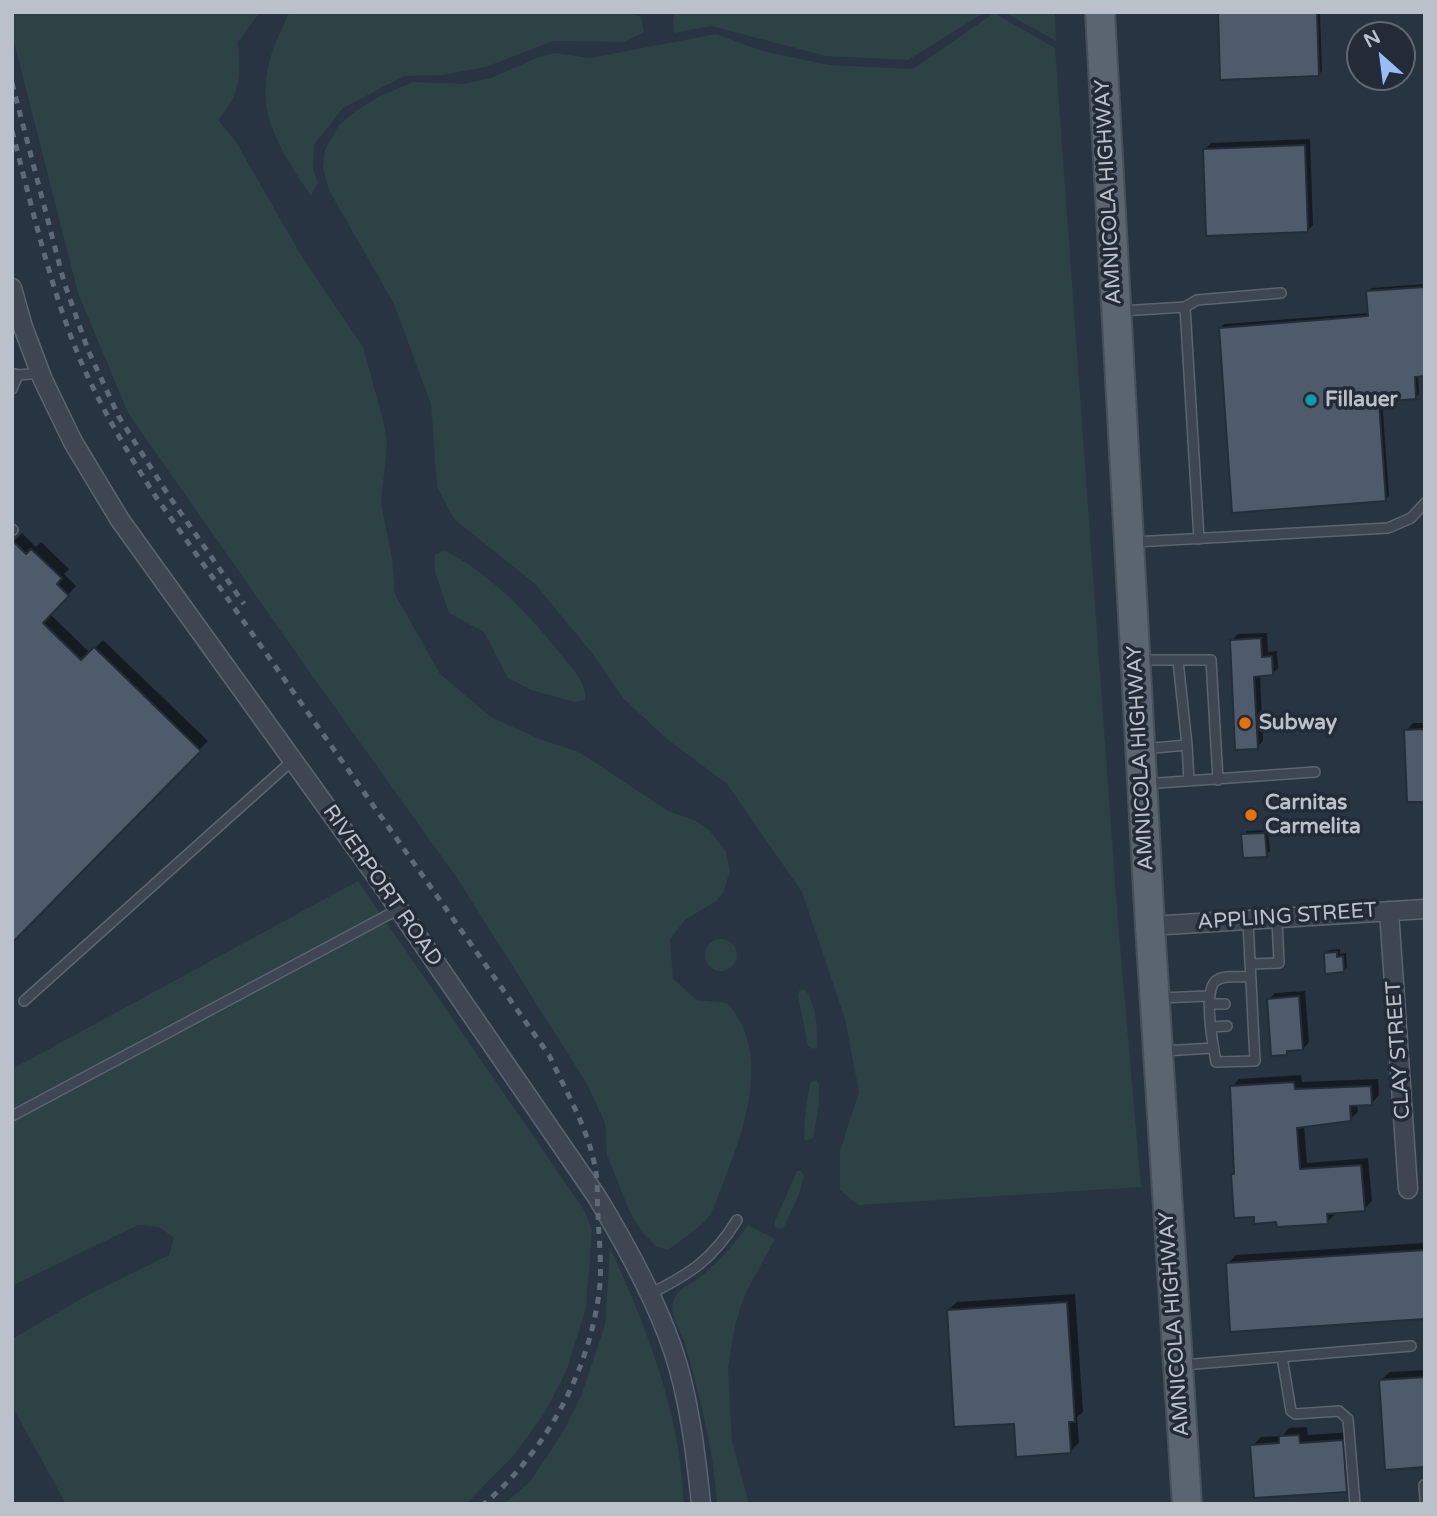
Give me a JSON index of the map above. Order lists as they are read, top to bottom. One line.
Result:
{"streets":{"main road":["AMNICOLA HIGHWAY"],"street":["RIVERPORT ROAD","APPLING STREET","CLAY STREET"]},"crossings":[["AMNICOLA HIGHWAY","APPLING STREET"],["APPLING STREET","CLAY STREET"]],"places":["Fillauer","Subway","Carnitas Carmelita"],"north":"top left"}
